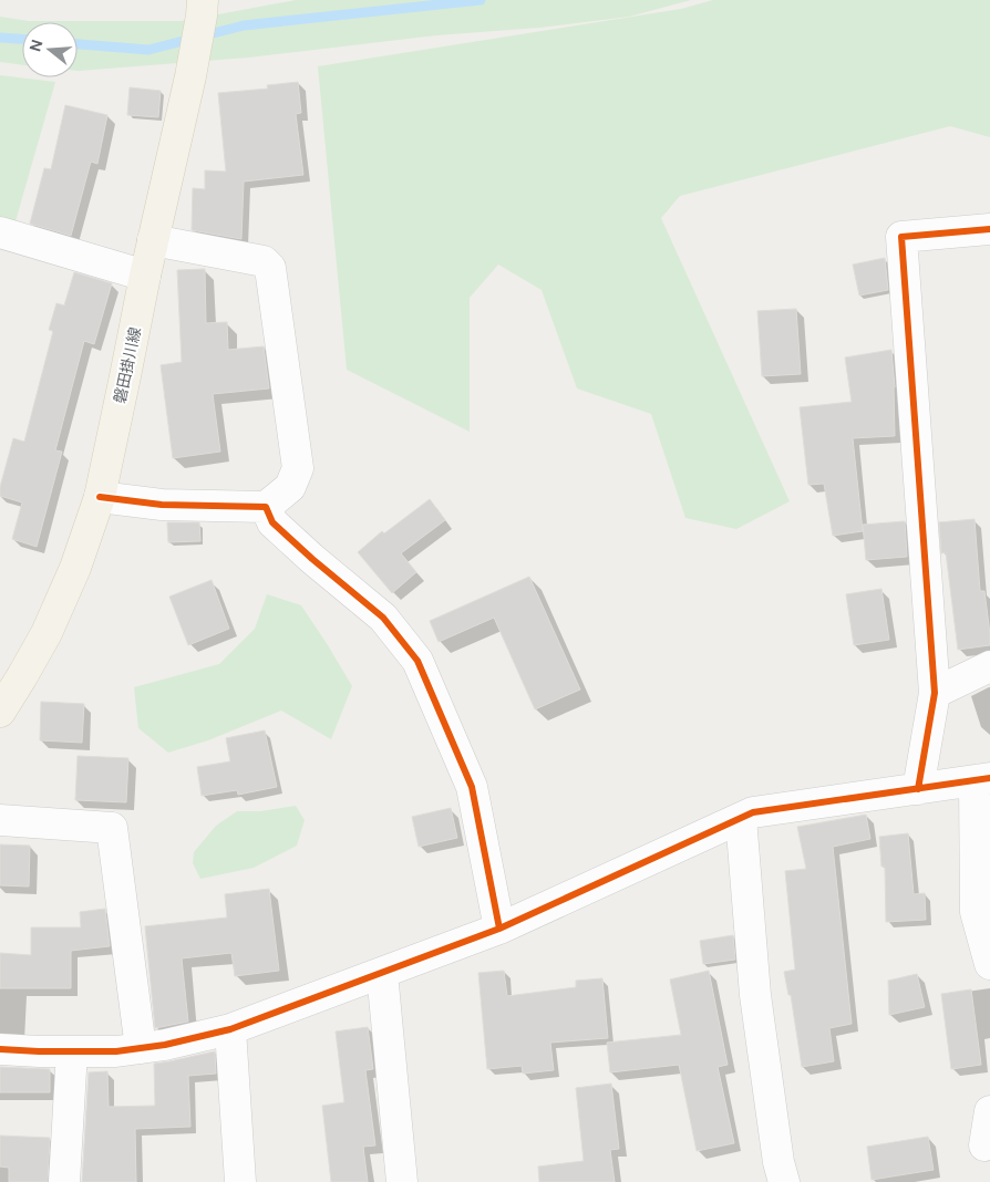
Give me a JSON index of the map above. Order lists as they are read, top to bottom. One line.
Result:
{"streets":{"main road":["磐田掛川線"]},"north":"left"}
